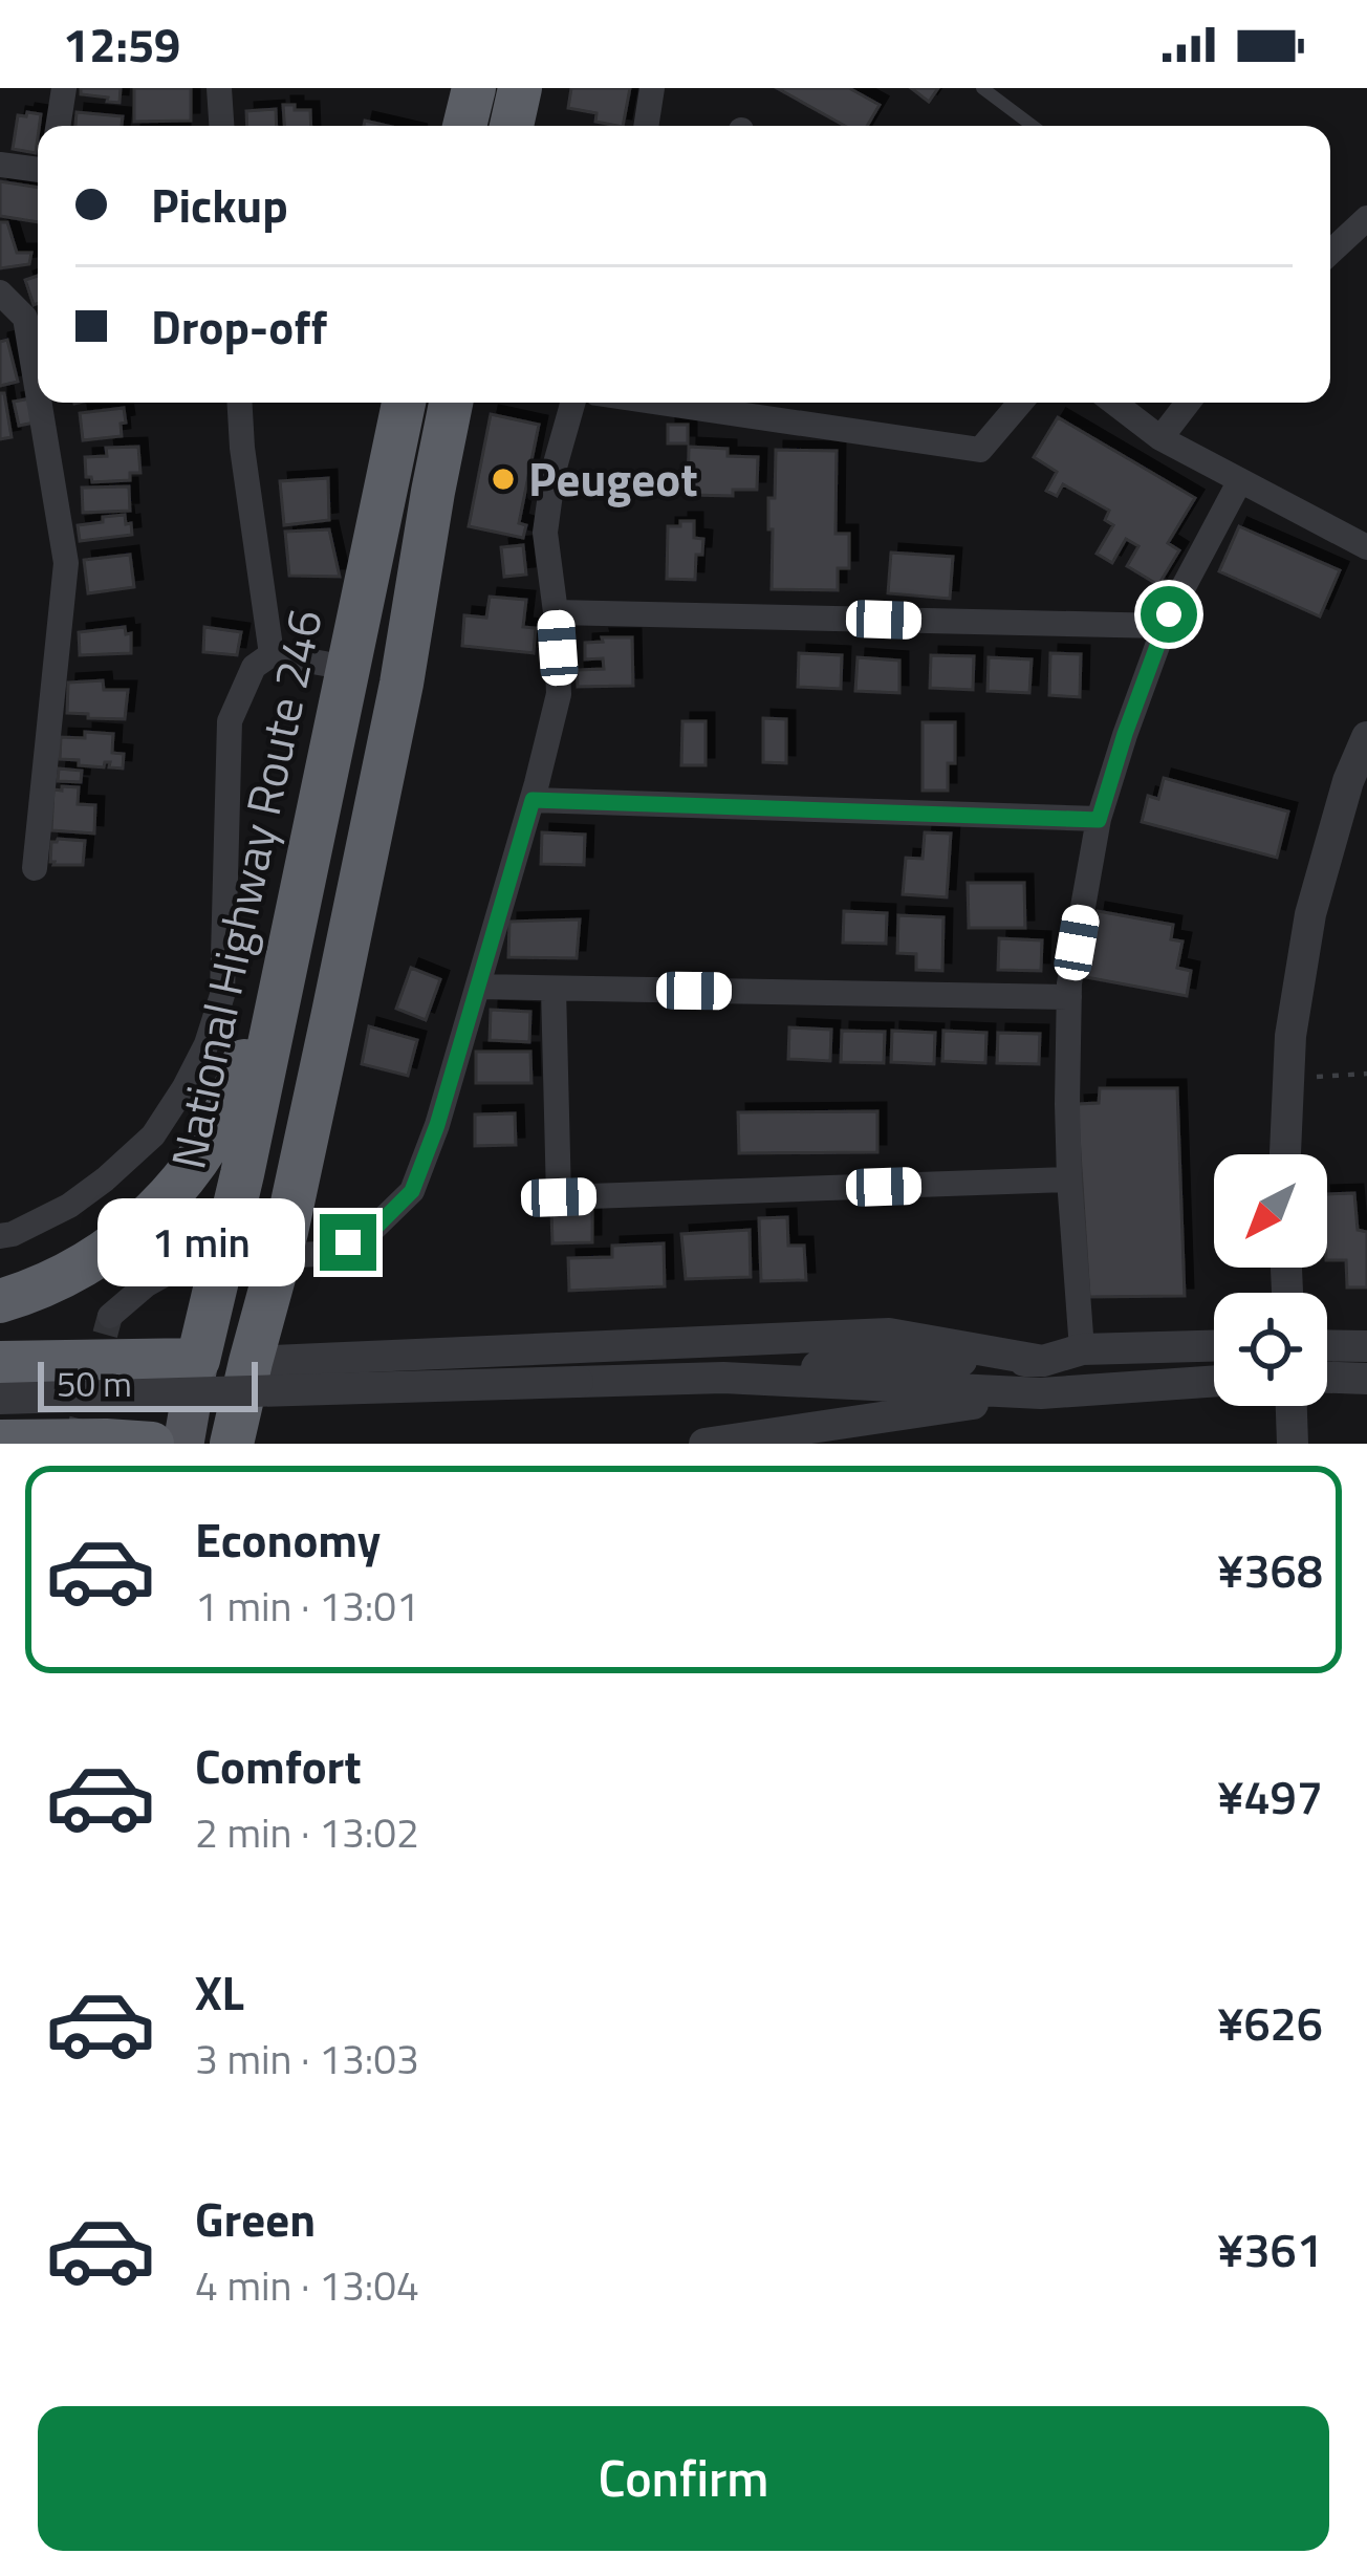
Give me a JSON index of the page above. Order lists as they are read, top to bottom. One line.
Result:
{"streets":{"highway":["National Highway Route 246"]},"places":["Peugeot"],"scale_bar":"50 m","north":"bottom left","page":{"status":"12:59","banner":["Pickup","Drop-off"],"bubble":"1 min","scale":"50 m","list":[{"name":"Economy","note":"1 min · 13:01","value":"¥368"},{"name":"Comfort","note":"2 min · 13:02","value":"¥497"},{"name":"XL","note":"3 min · 13:03","value":"¥626"},{"name":"Green","note":"4 min · 13:04","value":"¥361"}],"buttons":"Confirm"}}
